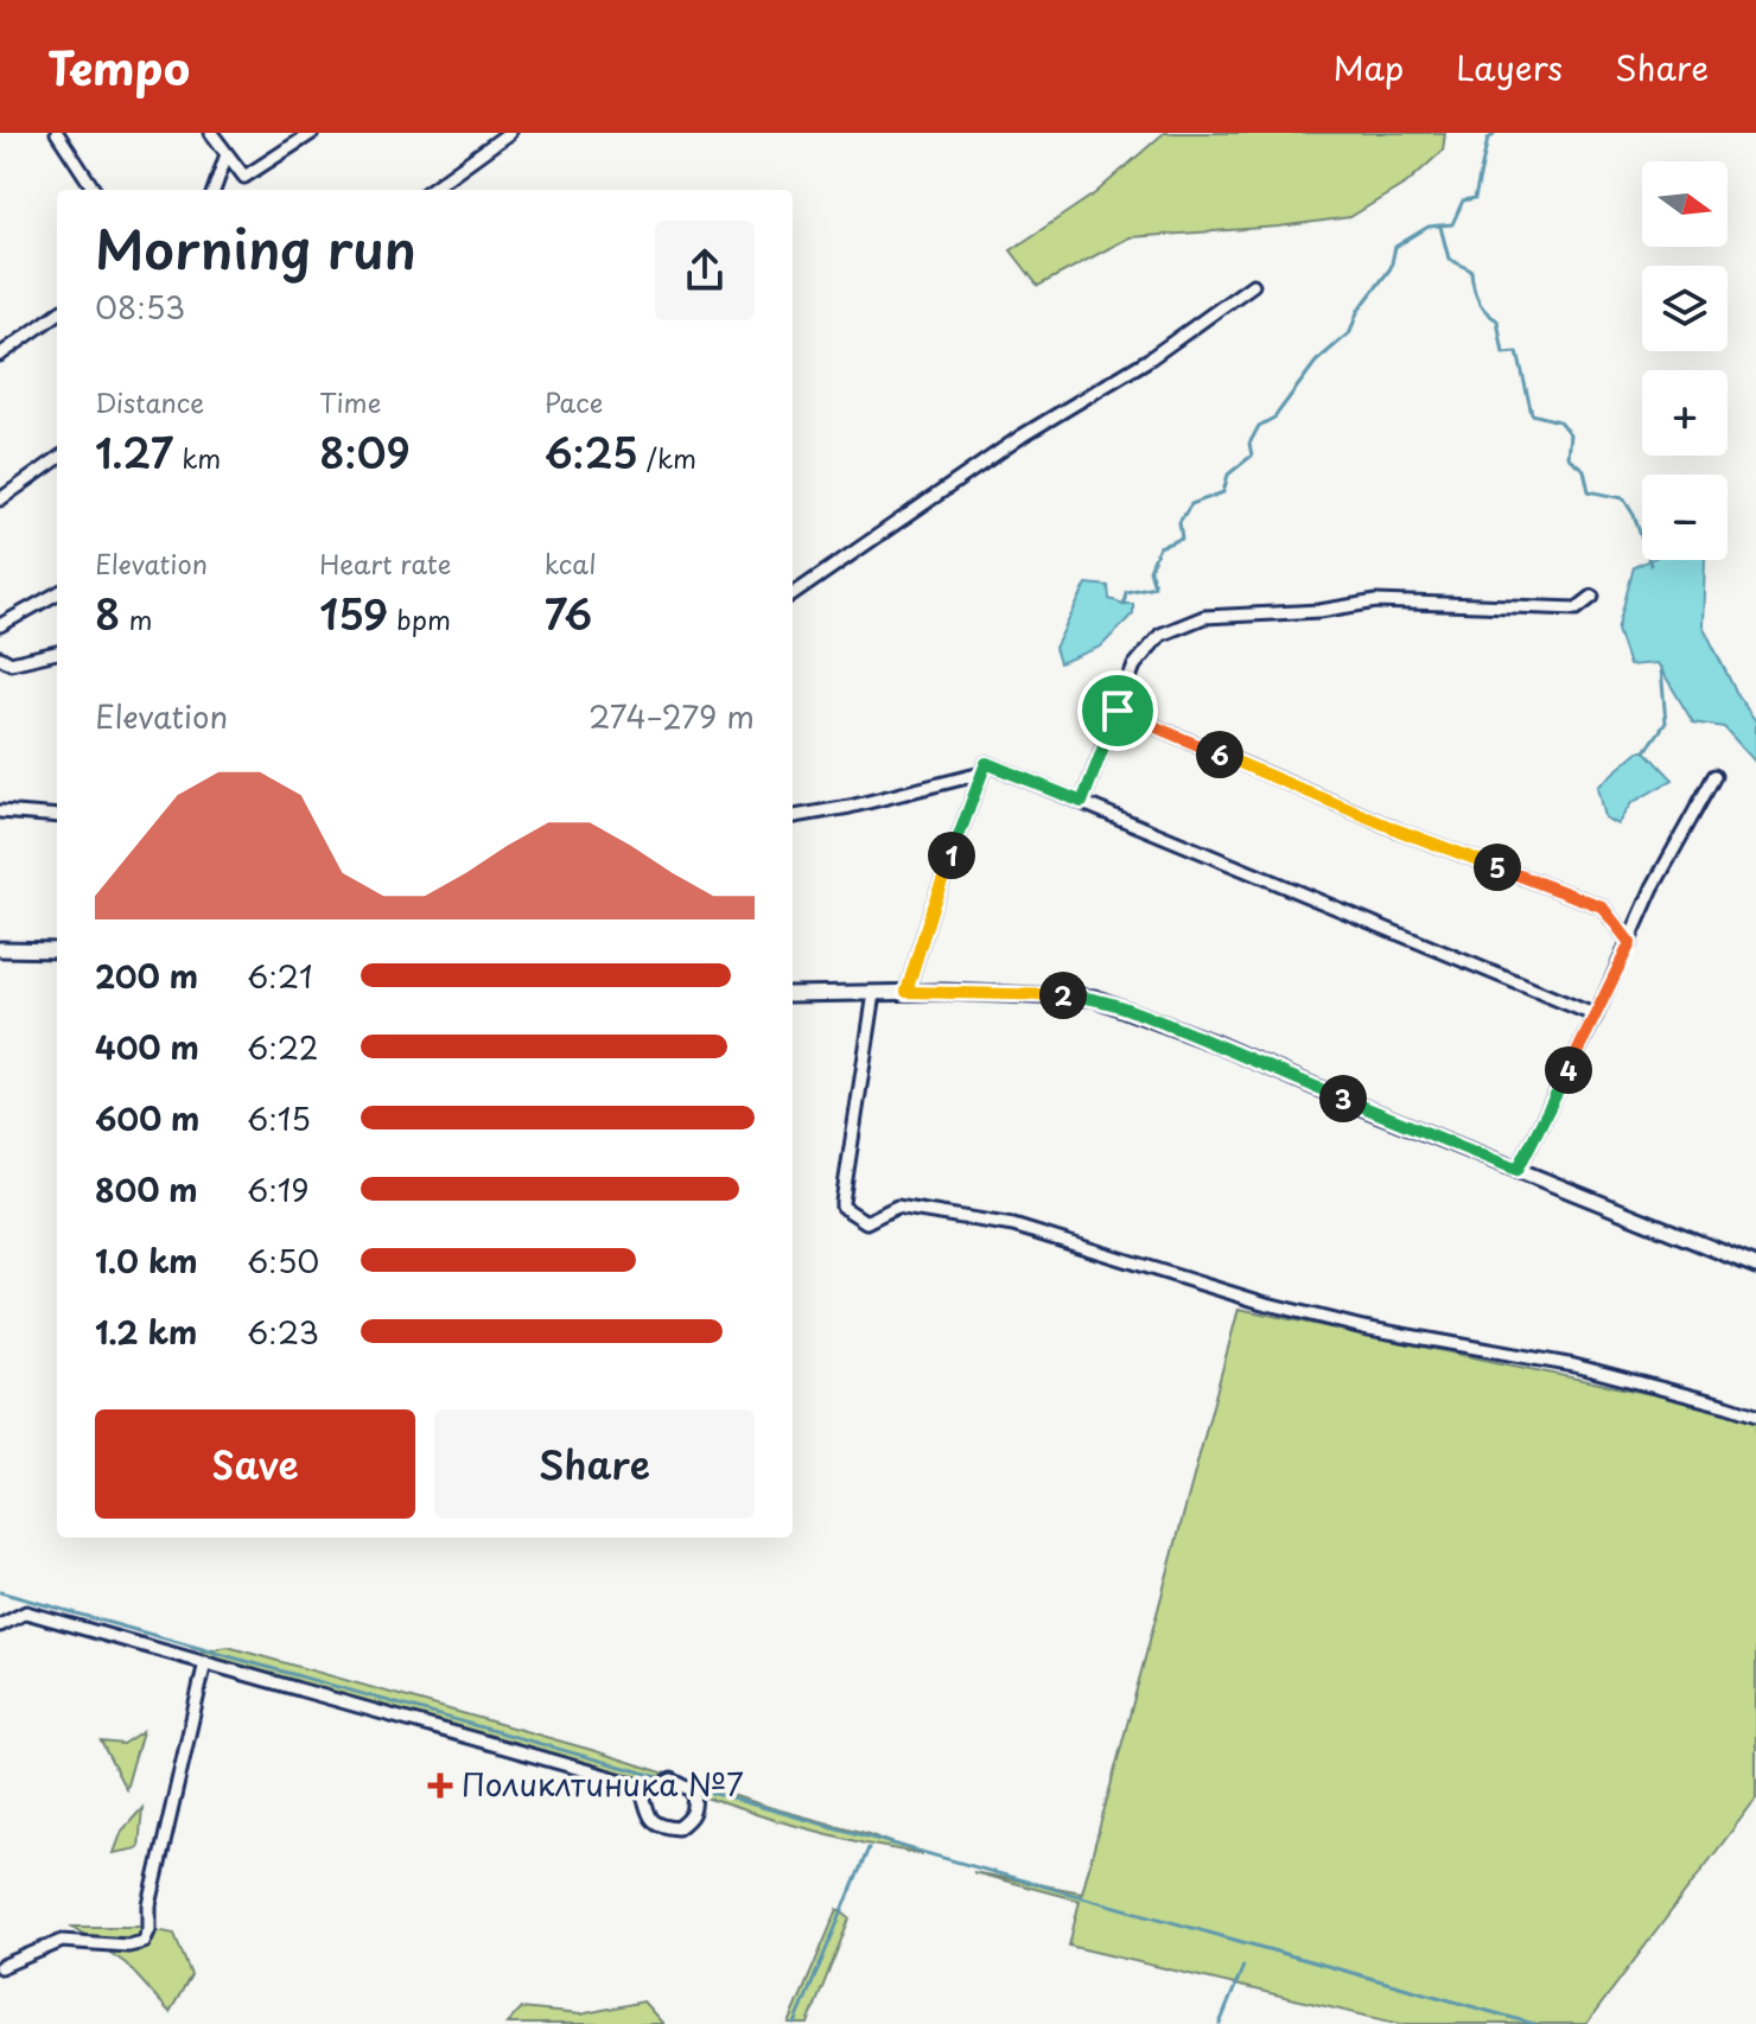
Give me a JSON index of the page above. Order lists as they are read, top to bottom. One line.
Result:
{"places":{"health":["Поликлтиника №7"]},"north":"right","page":{"header":"Tempo","nav":["Map","Layers","Share"],"map_buttons":["+","−"],"heading":["Morning run","08:53"],"stats":[["Distance","1.27 km"],["Time","8:09"],["Pace","6:25 /km"],["Elevation","8 m"],["Heart rate","159 bpm"],["kcal","76"]],"chart":["Elevation","274–279 m"],"pins":["6","1","5","2","4","3"],"list":[{"name":"200 m","note":"6:21"},{"name":"400 m","note":"6:22"},{"name":"600 m","note":"6:15"},{"name":"800 m","note":"6:19"},{"name":"1.0 km","note":"6:50"},{"name":"1.2 km","note":"6:23"}],"buttons":["Save","Share"]}}
